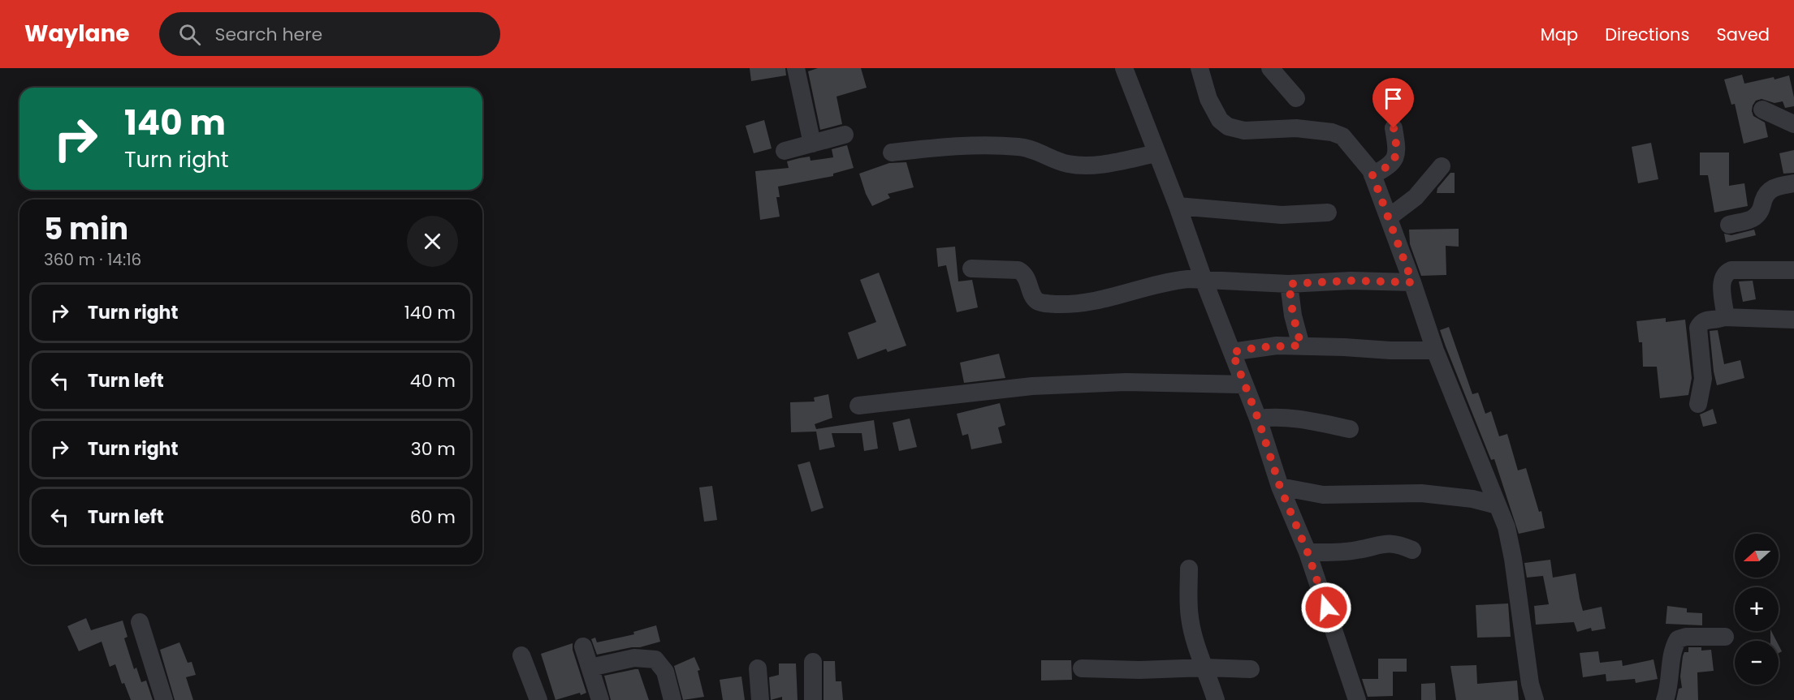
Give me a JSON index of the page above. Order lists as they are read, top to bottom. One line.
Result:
{"north":"left","page":{"header":"Waylane","search":"Search here","nav":["Map","Directions","Saved"],"turn":["140 m","Turn right"],"heading":["5 min","360 m · 14:16"],"list":[{"name":"Turn right","value":"140 m"},{"name":"Turn left","value":"40 m"},{"name":"Turn right","value":"30 m"},{"name":"Turn left","value":"60 m"}],"map_buttons":["+","−"]}}
